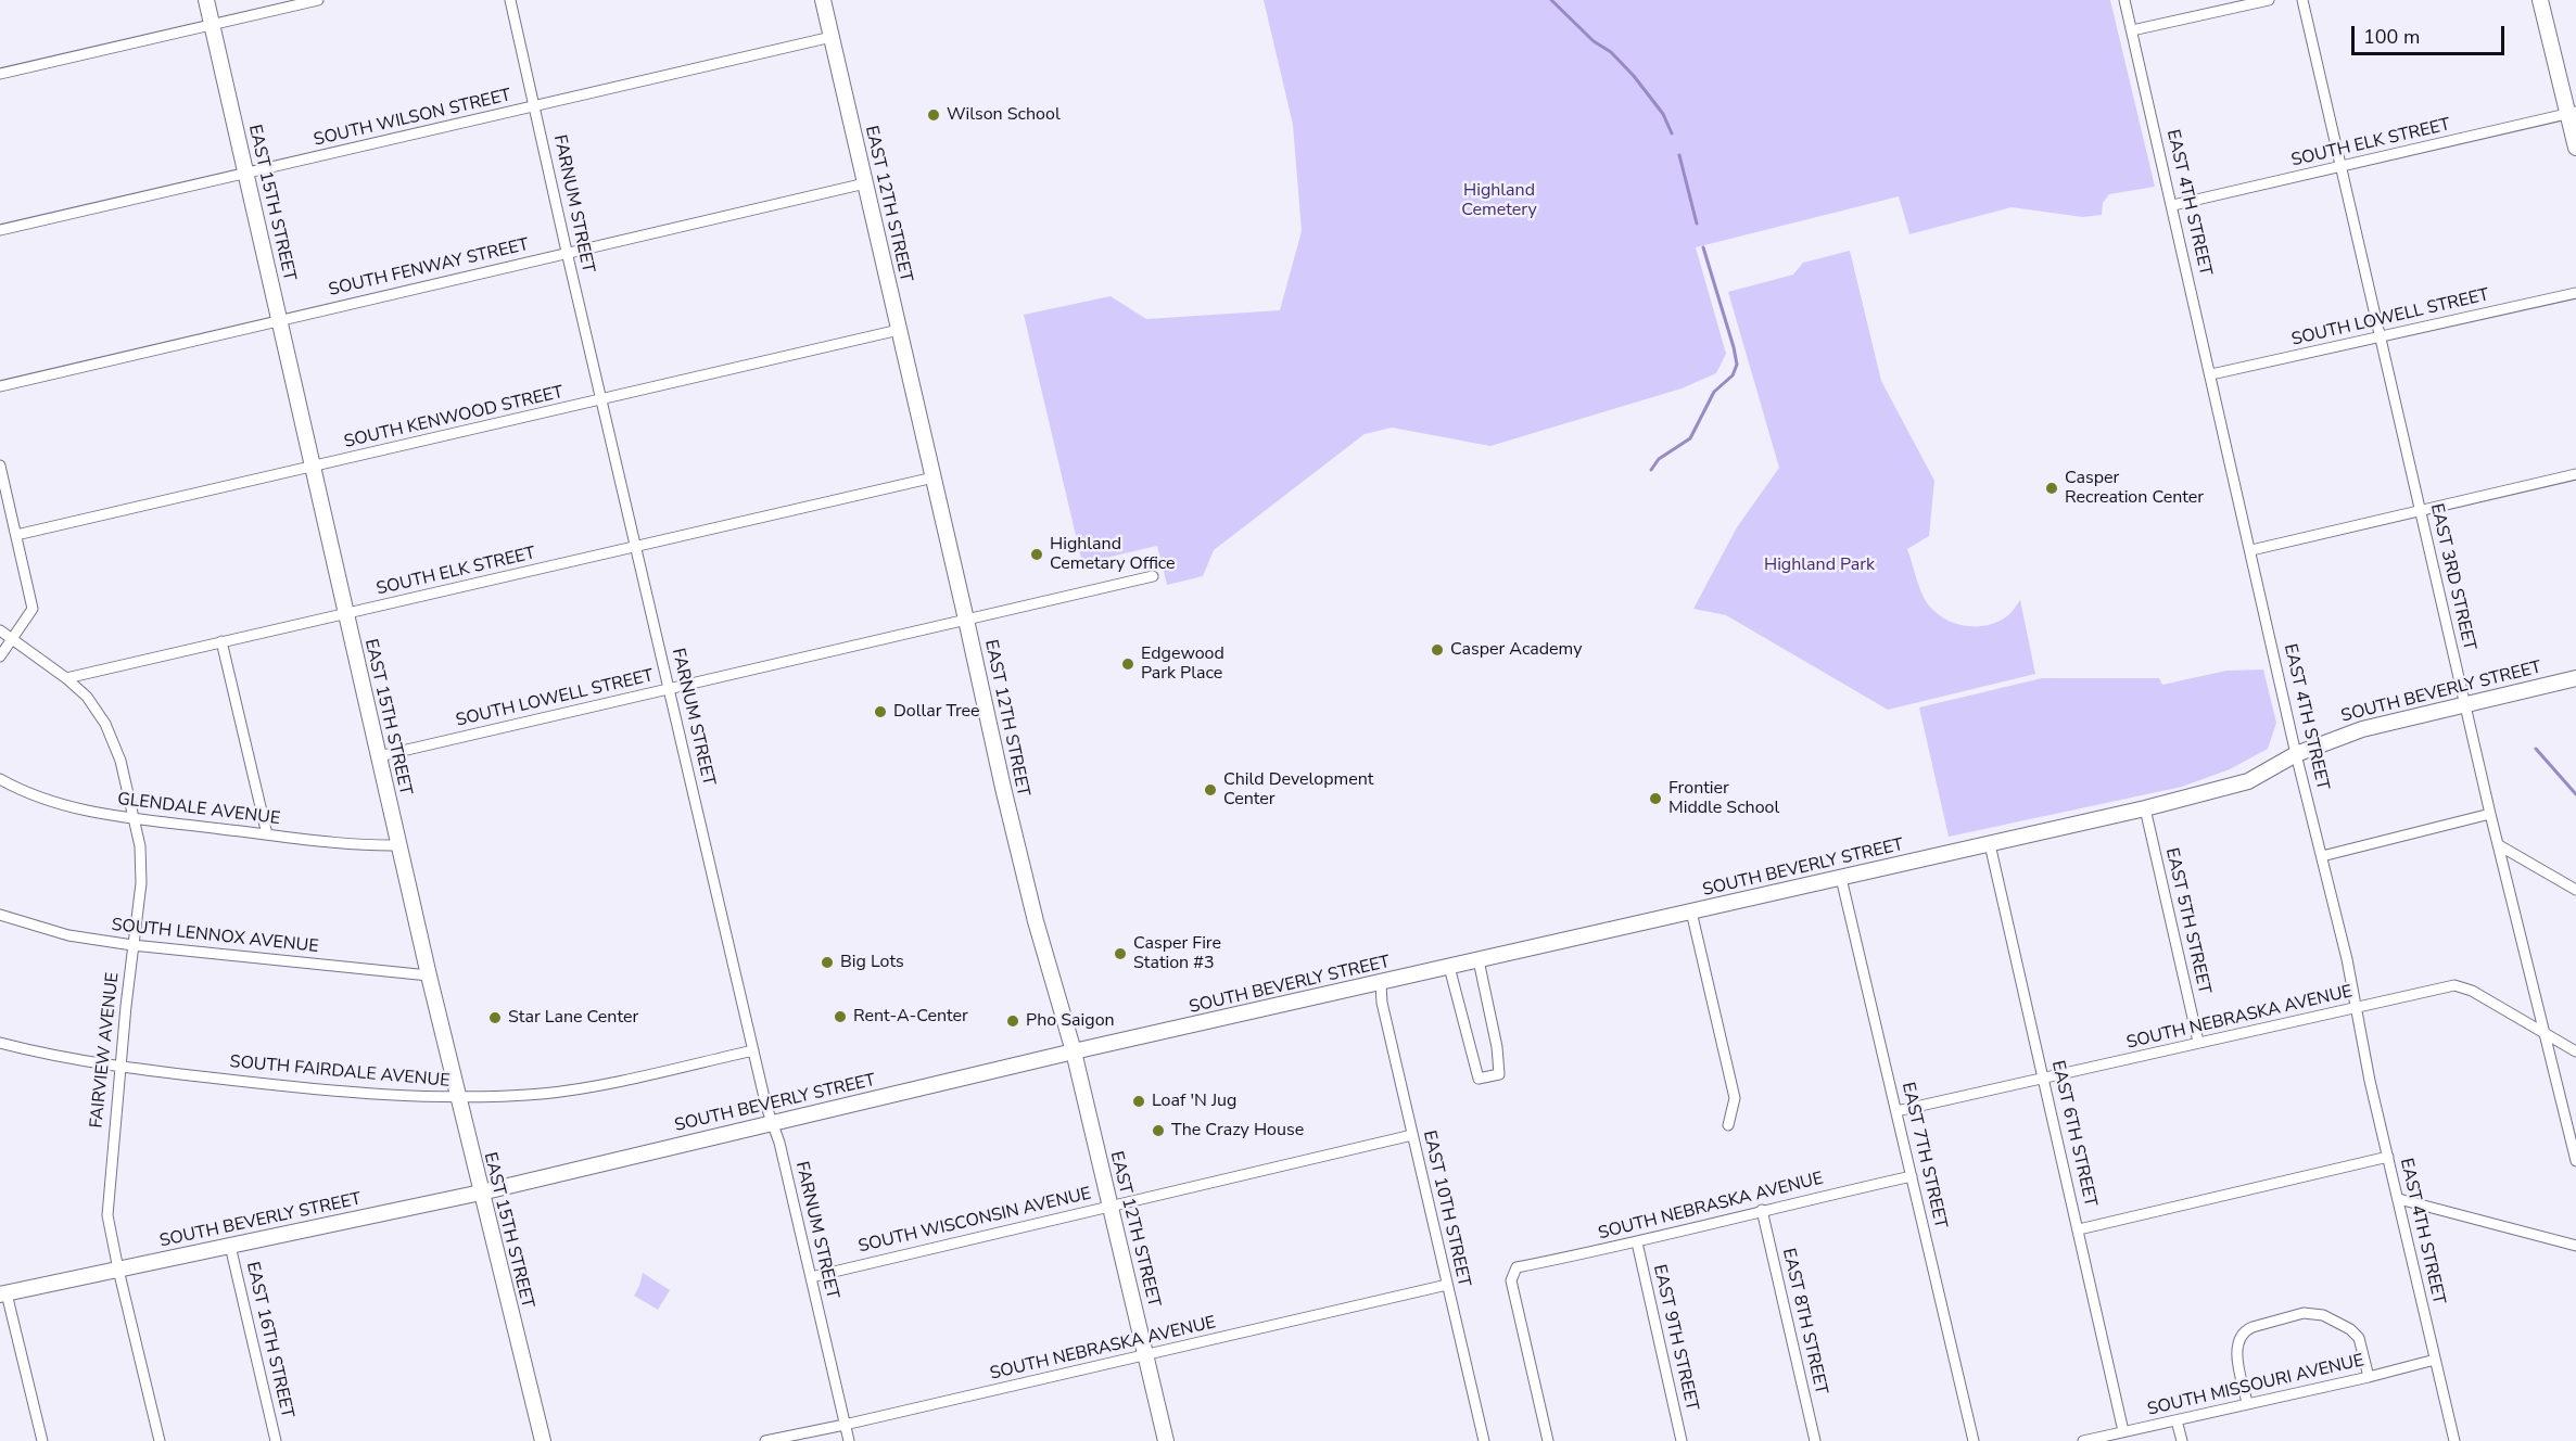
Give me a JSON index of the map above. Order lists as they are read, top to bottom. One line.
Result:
{"streets":{"main road":["EAST 15TH STREET","EAST 12TH STREET","SOUTH BEVERLY STREET"],"street":["SOUTH WILSON STREET","SOUTH ELK STREET","EAST 4TH STREET","FARNUM STREET","SOUTH FENWAY STREET","SOUTH LOWELL STREET","SOUTH KENWOOD STREET","EAST 3RD STREET","GLENDALE AVENUE","EAST 5TH STREET","SOUTH LENNOX AVENUE","SOUTH NEBRASKA AVENUE","FAIRVIEW AVENUE","SOUTH FAIRDALE AVENUE","EAST 6TH STREET","EAST 7TH STREET","EAST 10TH STREET","SOUTH WISCONSIN AVENUE","EAST 8TH STREET","EAST 9TH STREET","EAST 16TH STREET","SOUTH MISSOURI AVENUE"]},"crossings":[["SOUTH WILSON STREET","EAST 15TH STREET"],["SOUTH WILSON STREET","FARNUM STREET"],["SOUTH WILSON STREET","EAST 12TH STREET"],["SOUTH ELK STREET","EAST 15TH STREET"],["SOUTH ELK STREET","EAST 4TH STREET"],["SOUTH ELK STREET","FARNUM STREET"],["SOUTH ELK STREET","EAST 12TH STREET"],["SOUTH ELK STREET","EAST 3RD STREET"],["SOUTH ELK STREET","FAIRVIEW AVENUE"],["EAST 15TH STREET","SOUTH FENWAY STREET"],["EAST 15TH STREET","SOUTH LOWELL STREET"],["EAST 15TH STREET","SOUTH KENWOOD STREET"],["EAST 15TH STREET","SOUTH BEVERLY STREET"],["EAST 15TH STREET","GLENDALE AVENUE"],["EAST 15TH STREET","SOUTH LENNOX AVENUE"],["EAST 15TH STREET","SOUTH FAIRDALE AVENUE"],["EAST 4TH STREET","SOUTH LOWELL STREET"],["EAST 4TH STREET","SOUTH BEVERLY STREET"],["EAST 4TH STREET","SOUTH NEBRASKA AVENUE"],["EAST 4TH STREET","SOUTH MISSOURI AVENUE"],["FARNUM STREET","SOUTH FENWAY STREET"],["FARNUM STREET","SOUTH LOWELL STREET"],["FARNUM STREET","SOUTH KENWOOD STREET"],["FARNUM STREET","SOUTH BEVERLY STREET"],["FARNUM STREET","SOUTH NEBRASKA AVENUE"],["FARNUM STREET","SOUTH FAIRDALE AVENUE"],["FARNUM STREET","SOUTH WISCONSIN AVENUE"],["EAST 12TH STREET","SOUTH FENWAY STREET"],["EAST 12TH STREET","SOUTH LOWELL STREET"],["EAST 12TH STREET","SOUTH KENWOOD STREET"],["EAST 12TH STREET","SOUTH BEVERLY STREET"],["EAST 12TH STREET","SOUTH NEBRASKA AVENUE"],["EAST 12TH STREET","SOUTH WISCONSIN AVENUE"],["SOUTH LOWELL STREET","EAST 3RD STREET"],["EAST 3RD STREET","SOUTH BEVERLY STREET"],["EAST 3RD STREET","SOUTH NEBRASKA AVENUE"],["SOUTH BEVERLY STREET","EAST 5TH STREET"],["SOUTH BEVERLY STREET","FAIRVIEW AVENUE"],["SOUTH BEVERLY STREET","EAST 6TH STREET"],["SOUTH BEVERLY STREET","EAST 7TH STREET"],["SOUTH BEVERLY STREET","EAST 10TH STREET"],["SOUTH BEVERLY STREET","EAST 16TH STREET"],["GLENDALE AVENUE","FAIRVIEW AVENUE"],["EAST 5TH STREET","SOUTH NEBRASKA AVENUE"],["SOUTH LENNOX AVENUE","FAIRVIEW AVENUE"],["SOUTH NEBRASKA AVENUE","EAST 6TH STREET"],["SOUTH NEBRASKA AVENUE","EAST 7TH STREET"],["SOUTH NEBRASKA AVENUE","EAST 10TH STREET"],["SOUTH NEBRASKA AVENUE","EAST 8TH STREET"],["SOUTH NEBRASKA AVENUE","EAST 9TH STREET"],["FAIRVIEW AVENUE","SOUTH FAIRDALE AVENUE"],["EAST 6TH STREET","SOUTH MISSOURI AVENUE"],["EAST 10TH STREET","SOUTH WISCONSIN AVENUE"]],"parks":["Highland Cemetery","Highland Park"],"places":["Wilson School","Casper Recreation Center","Highland Cemetary Office","Casper Academy","Edgewood Park Place","Dollar Tree","Child Development Center","Frontier Middle School","Casper Fire Station #3","Big Lots","Rent-A-Center","Star Lane Center","Pho Saigon","Loaf 'N Jug","The Crazy House"],"scale_bar":"100 m"}
